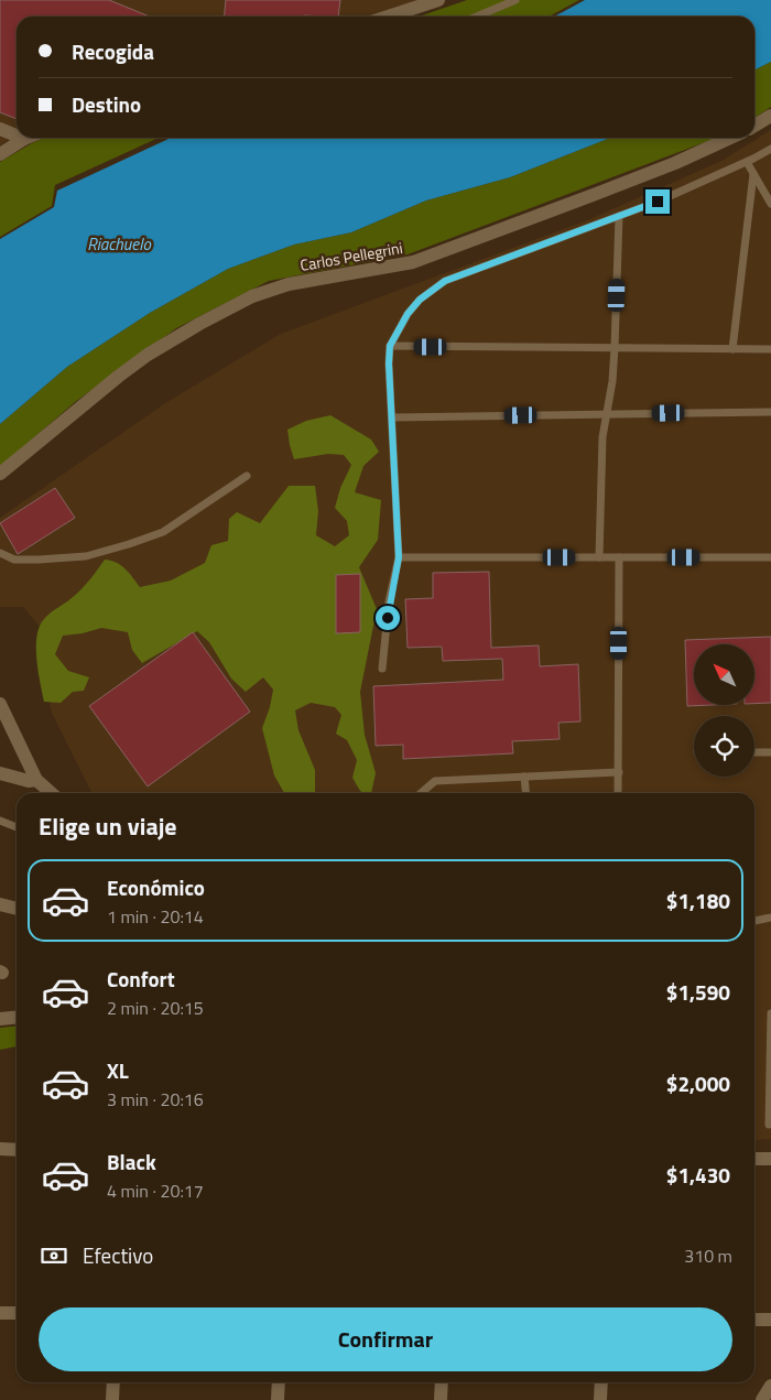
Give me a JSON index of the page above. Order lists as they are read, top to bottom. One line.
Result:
{"streets":{"street":["Carlos Pellegrini"]},"water":["Riachuelo"],"north":"top left","page":{"banner":["Recogida","Destino"],"heading":"Elige un viaje","list":[{"name":"Económico","note":"1 min · 20:14","value":"$1,180"},{"name":"Confort","note":"2 min · 20:15","value":"$1,590"},{"name":"XL","note":"3 min · 20:16","value":"$2,000"},{"name":"Black","note":"4 min · 20:17","value":"$1,430"}],"pay":["Efectivo","310 m"],"buttons":"Confirmar"}}
